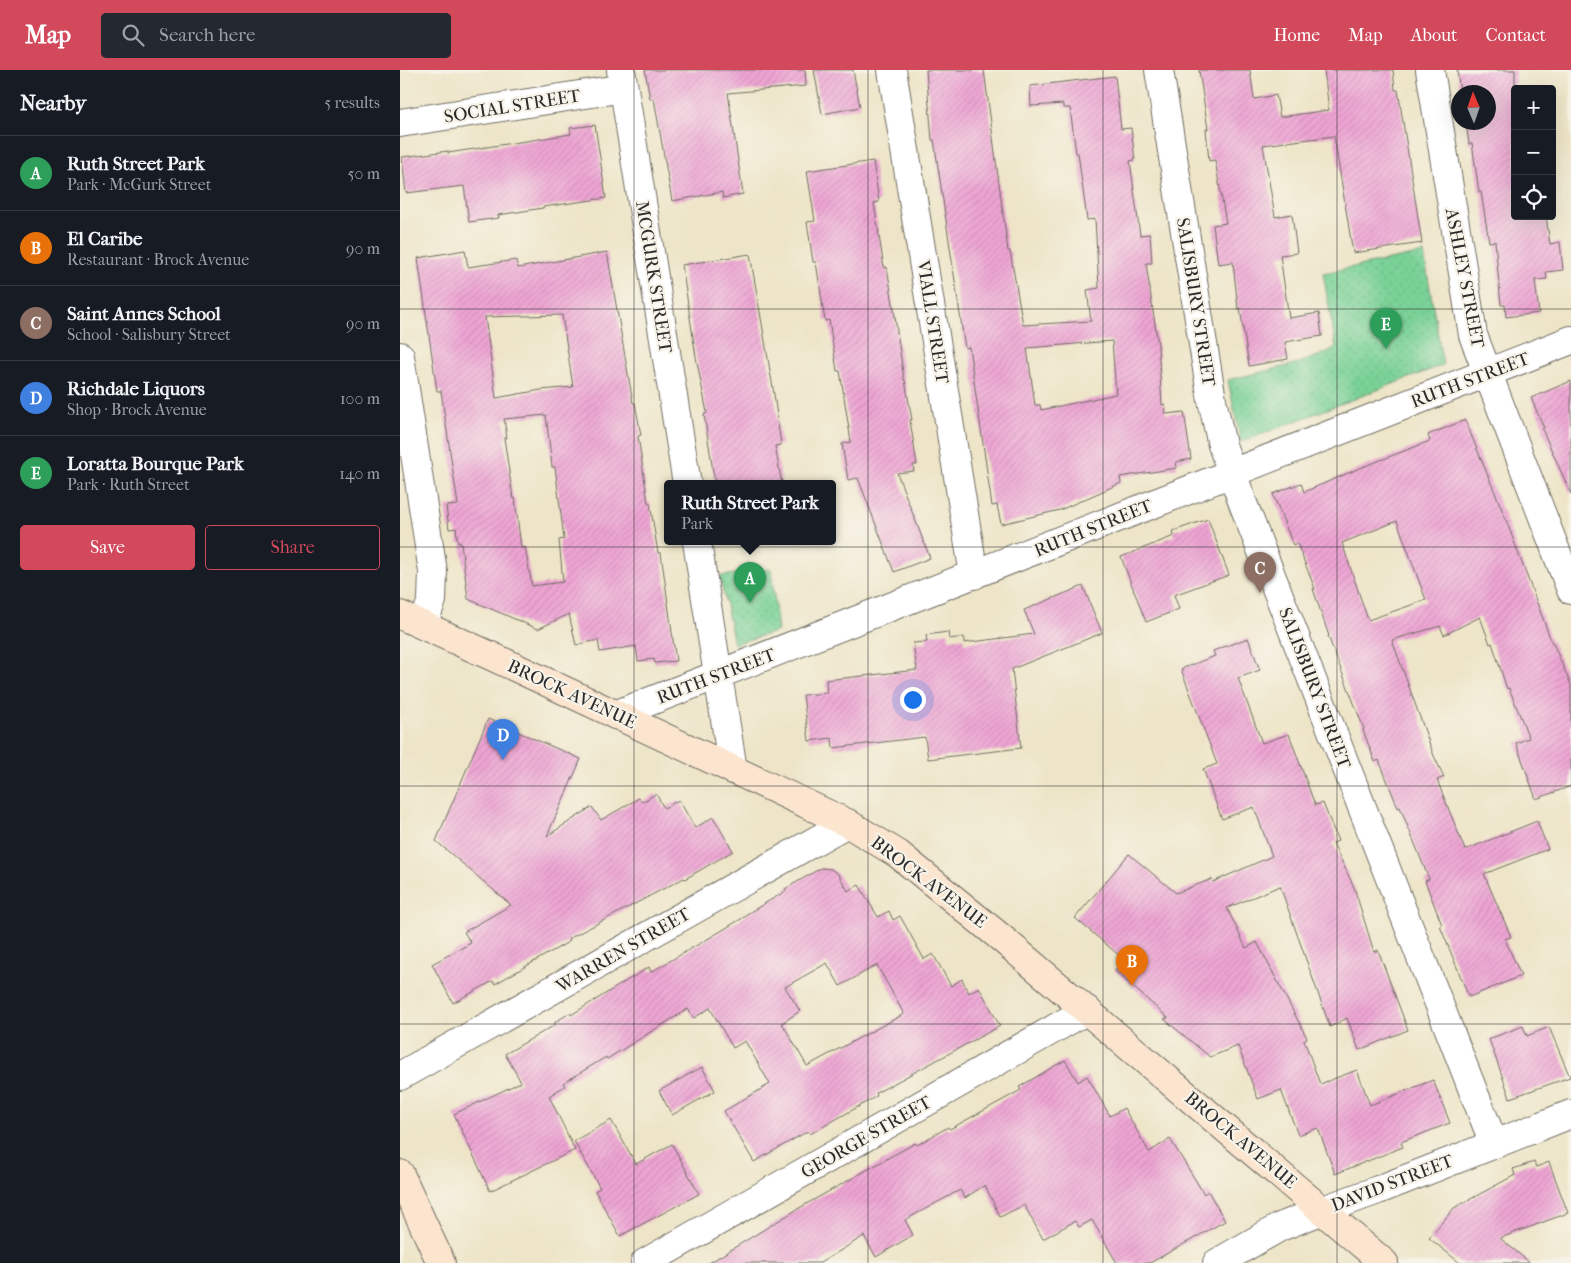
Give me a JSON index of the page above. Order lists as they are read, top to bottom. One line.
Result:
{"streets":{"main road":["BROCK AVENUE"],"street":["SOCIAL STREET","MCGURK STREET","ASHLEY STREET","SALISBURY STREET","VIALL STREET","RUTH STREET","WARREN STREET","GEORGE STREET","DAVID STREET"]},"crossings":[["SOCIAL STREET","MCGURK STREET"],["ASHLEY STREET","RUTH STREET"],["SALISBURY STREET","RUTH STREET"],["SALISBURY STREET","DAVID STREET"],["VIALL STREET","RUTH STREET"],["RUTH STREET","BROCK AVENUE"],["BROCK AVENUE","WARREN STREET"],["BROCK AVENUE","GEORGE STREET"],["BROCK AVENUE","DAVID STREET"]],"north":"top","page":{"header":"Map","search":"Search here","nav":["Home","Map","About","Contact"],"heading":["Nearby","5 results"],"map_buttons":["+","−"],"list":[{"mark":"A","name":"Ruth Street Park","note":"Park · McGurk Street","value":"50 m"},{"mark":"B","name":"El Caribe","note":"Restaurant · Brock Avenue","value":"90 m"},{"mark":"C","name":"Saint Annes School","note":"School · Salisbury Street","value":"90 m"},{"mark":"D","name":"Richdale Liquors","note":"Shop · Brock Avenue","value":"100 m"},{"mark":"E","name":"Loratta Bourque Park","note":"Park · Ruth Street","value":"140 m"}],"pins":["E","C","A","D","B"],"popup":["Ruth Street Park","Park"],"buttons":["Save","Share"]}}
